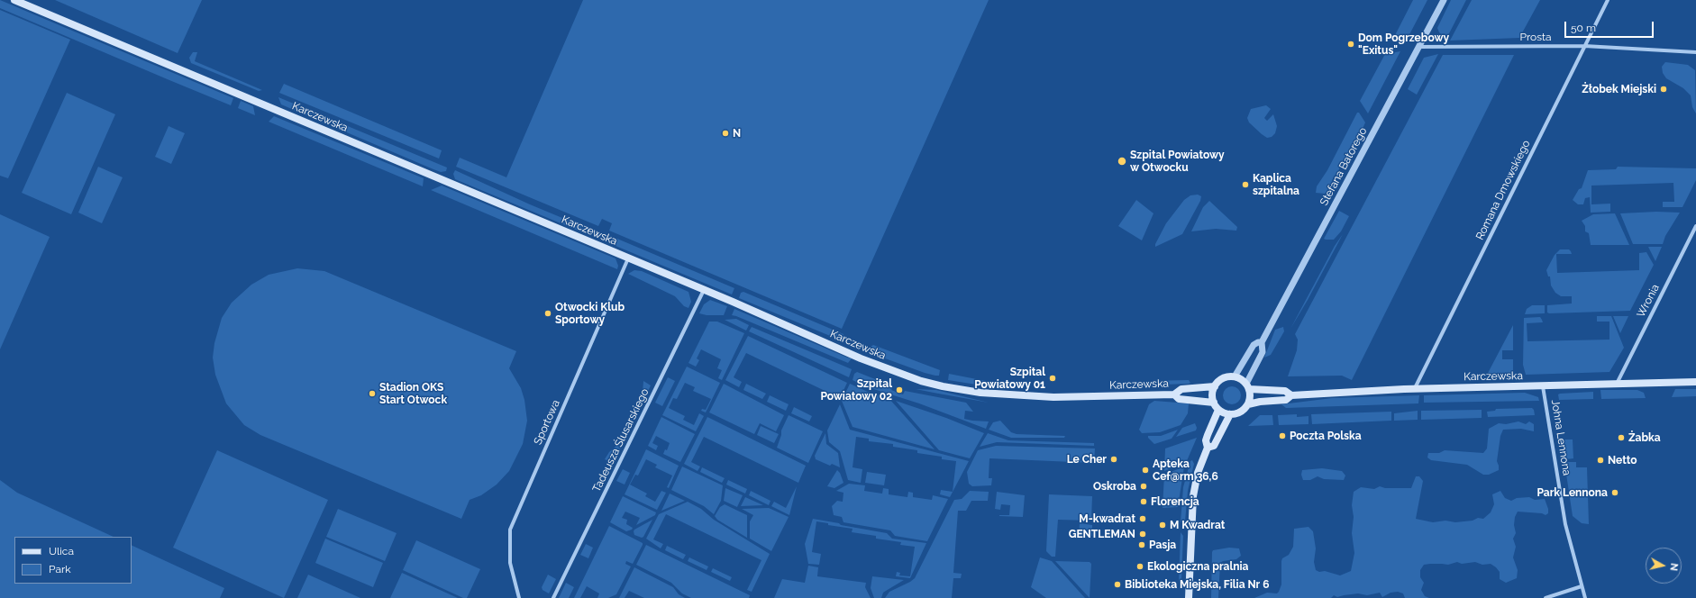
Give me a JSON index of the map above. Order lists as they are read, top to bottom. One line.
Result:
{"streets":{"main road":["Karczewska"],"street":["Prosta","Stefana Batorego","Romana Dmowskiego","Wronia","Sportowa","Johna Lennona","Tadeusza Ślusarskiego"]},"crossings":[["Prosta","Stefana Batorego"],["Prosta","Romana Dmowskiego"],["Karczewska","Stefana Batorego"],["Karczewska","Romana Dmowskiego"],["Karczewska","Wronia"],["Karczewska","Sportowa"],["Karczewska","Johna Lennona"],["Karczewska","Tadeusza Ślusarskiego"]],"places":["Dom Pogrzebowy \"Exitus\"","Żłobek Miejski","N","Szpital Powiatowy w Otwocku","Kaplica szpitalna","Otwocki Klub Sportowy","Szpital Powiatowy 01","Szpital Powiatowy 02","Stadion OKS Start Otwock","Poczta Polska","Żabka","Le Cher","Netto","Apteka Cef@rm 36,6","Oskroba","Park Lennona","Florencja","M-kwadrat","M Kwadrat","GENTLEMAN","Pasja","Ekologiczna pralnia","Biblioteka Miejska, Filia Nr 6"],"legend":["Ulica","Park"],"scale_bar":"50 m","north":"right"}
